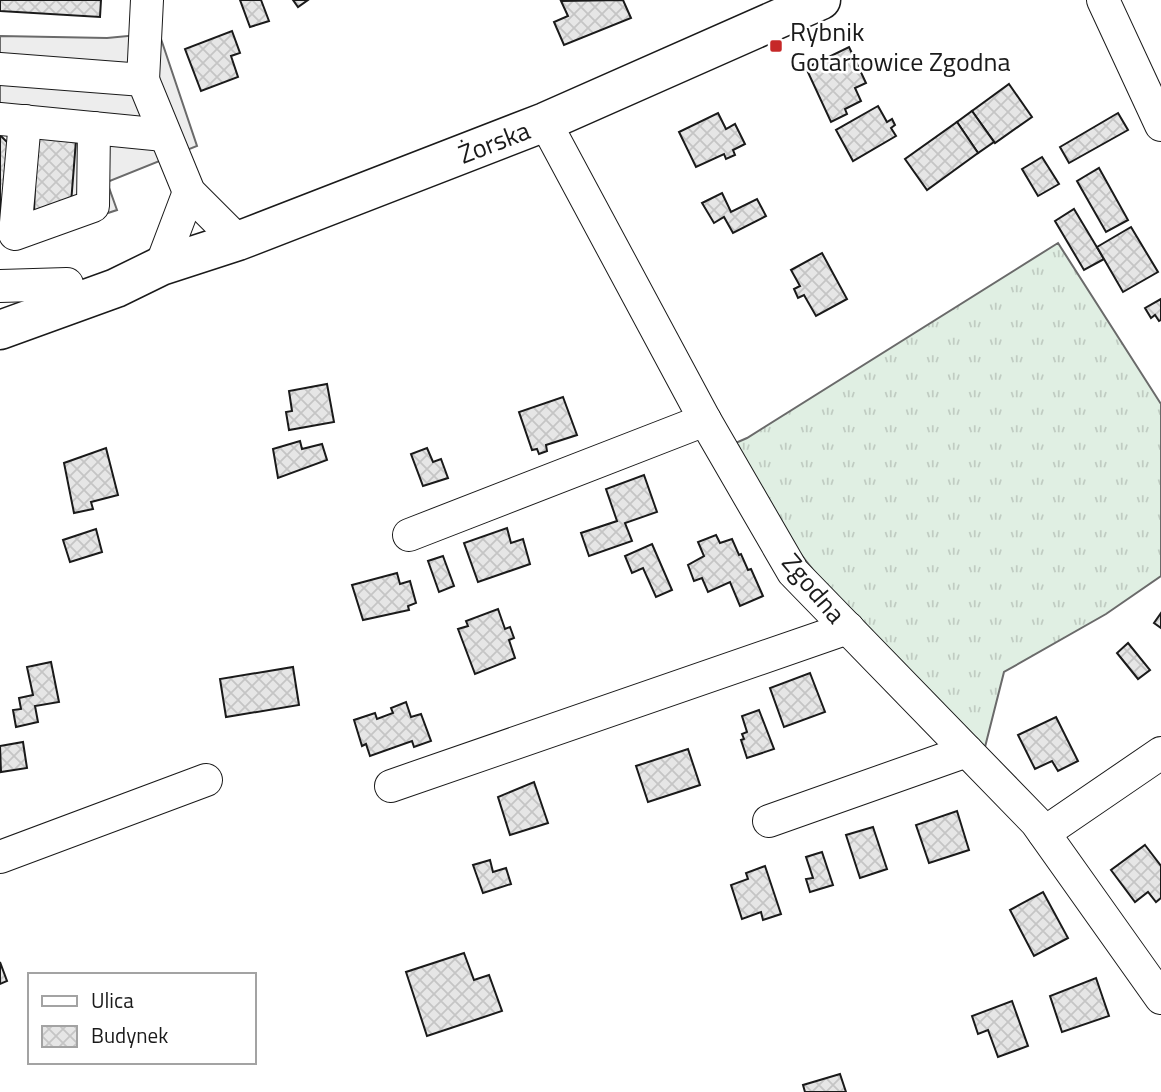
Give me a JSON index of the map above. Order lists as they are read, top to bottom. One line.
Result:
{"streets":{"main road":["Żorska"],"street":["Zgodna"]},"crossings":[["Żorska","Zgodna"]],"places":{"transit":["Rybnik Gotartowice Zgodna"]},"legend":["Ulica","Budynek"]}
